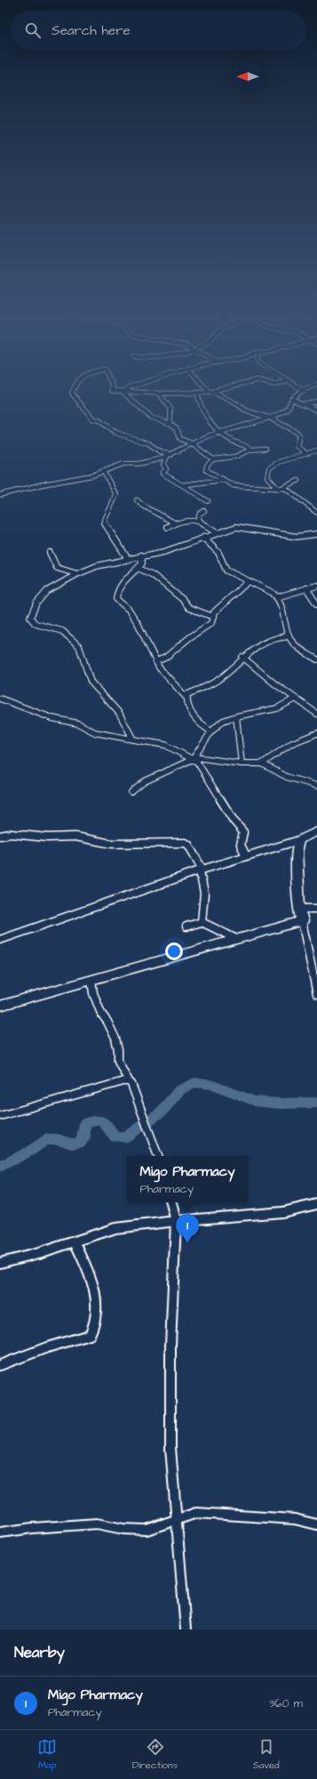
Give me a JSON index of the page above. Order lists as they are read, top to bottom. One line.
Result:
{"north":"left","page":{"search":"Search here","popup":["Migo Pharmacy","Pharmacy"],"pins":"1","heading":"Nearby","list":[{"mark":"1","name":"Migo Pharmacy","note":"Pharmacy","value":"360 m"}],"nav":["Map","Directions","Saved"]}}
